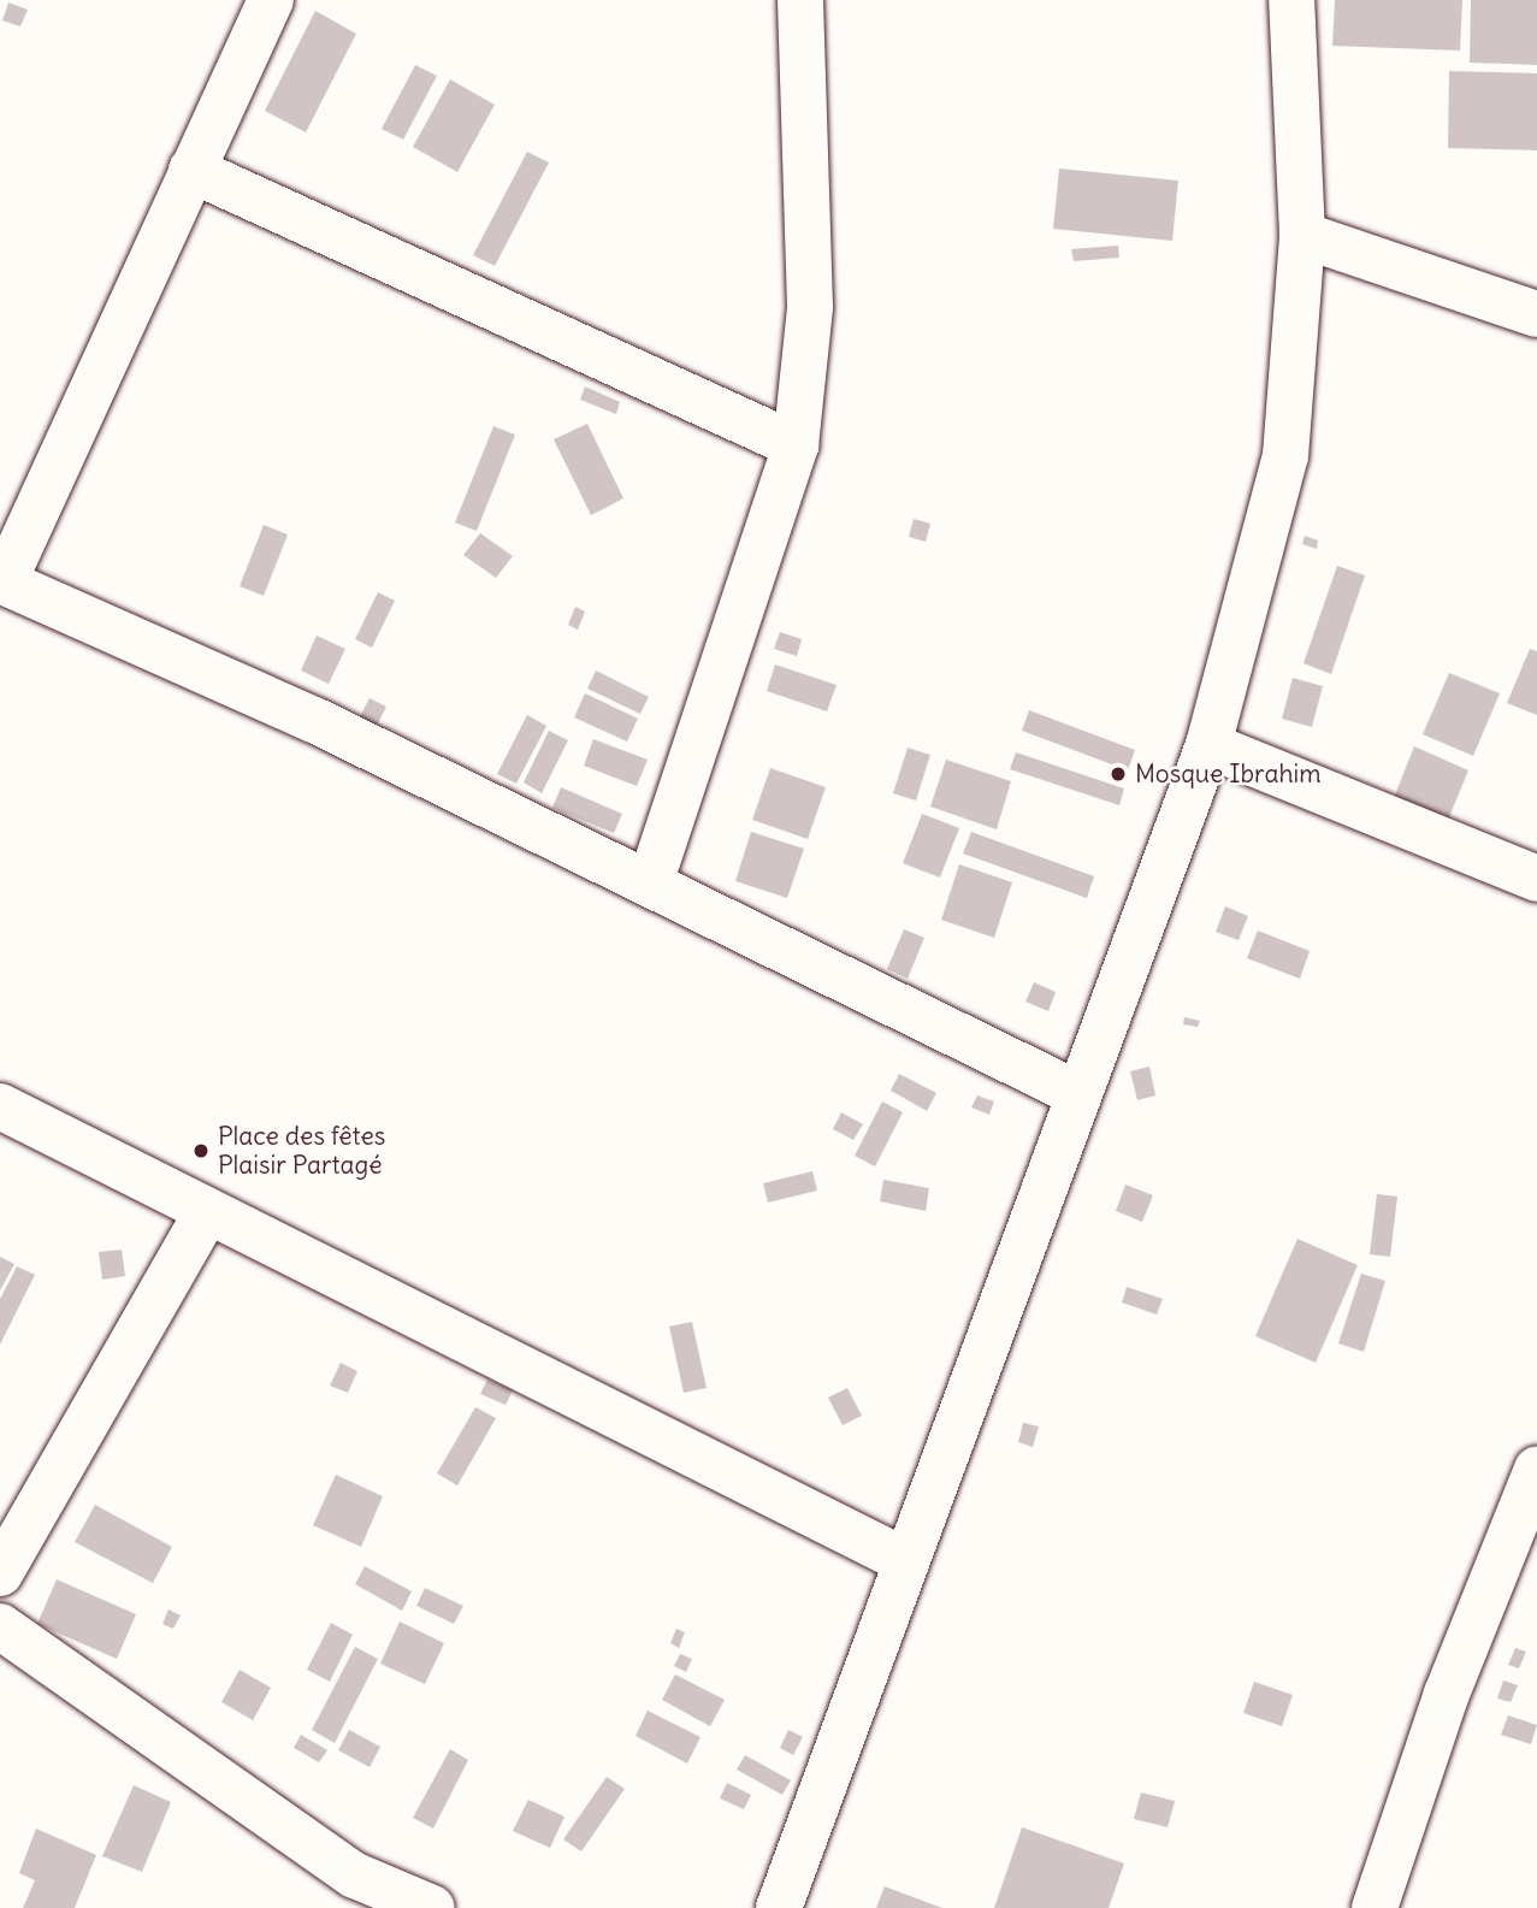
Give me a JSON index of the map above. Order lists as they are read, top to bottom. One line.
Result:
{"places":["Mosque Ibrahim","Place des fêtes Plaisir Partagé"]}
